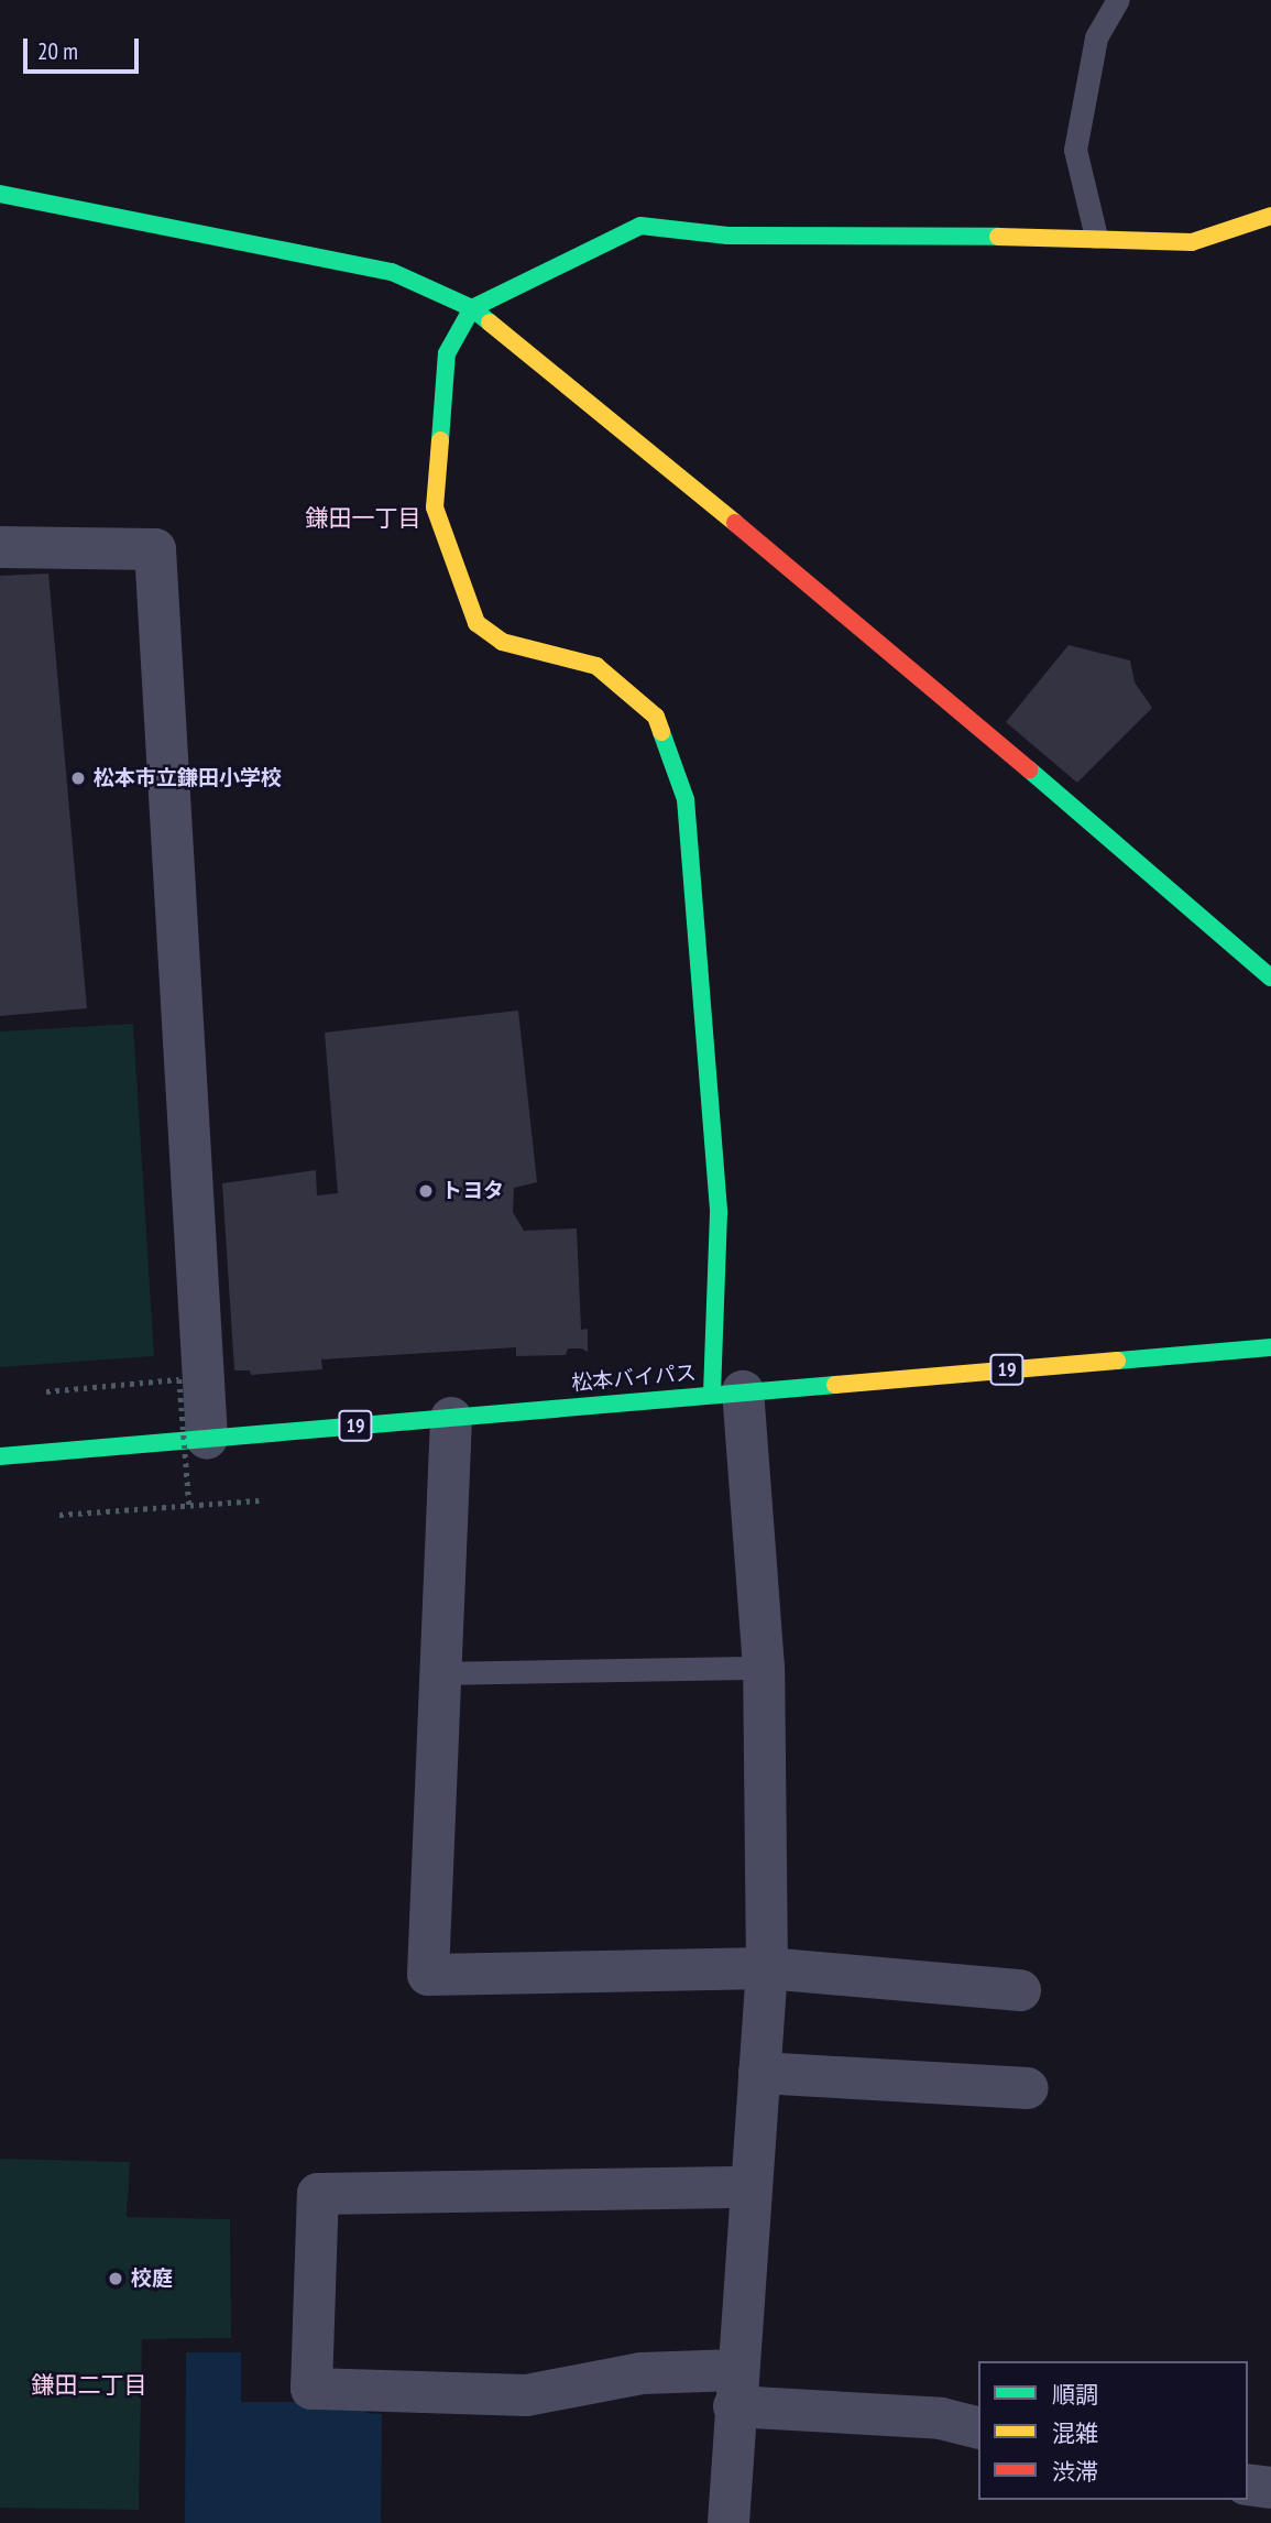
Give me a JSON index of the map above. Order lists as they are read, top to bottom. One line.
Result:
{"streets":{"main road":["19","松本バイパス"]},"districts":["鎌田一丁目","鎌田二丁目"],"places":["松本市立鎌田小学校","トヨタ","校庭"],"legend":["順調","混雑","渋滞"],"scale_bar":"20 m"}
